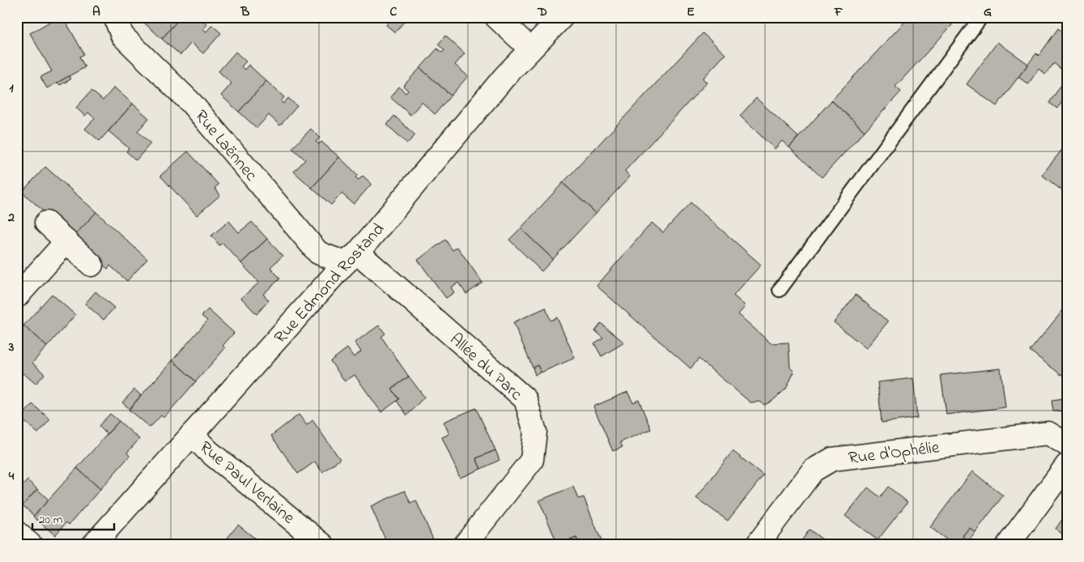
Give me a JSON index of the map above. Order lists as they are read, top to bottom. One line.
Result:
{"streets":{"street":["Rue Laënnec","Rue Edmond Rostand","Allée du Parc","Rue d'Ophélie","Rue Paul Verlaine"]},"crossings":[["Rue Laënnec","Rue Edmond Rostand"],["Rue Laënnec","Allée du Parc"],["Rue Edmond Rostand","Allée du Parc"],["Rue Edmond Rostand","Rue Paul Verlaine"]],"scale_bar":"20 m","grid":{"columns":["A","B","C","D","E","F","G"],"rows":["1","2","3","4"]}}
